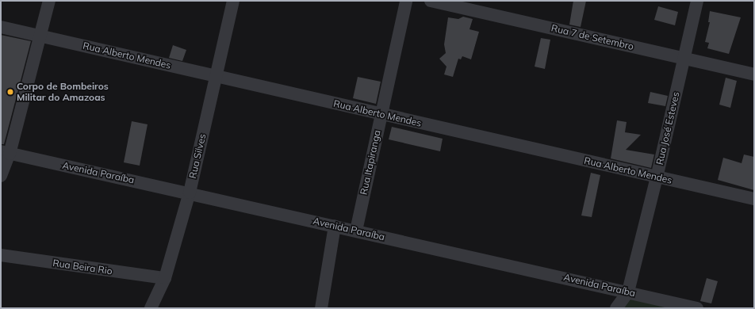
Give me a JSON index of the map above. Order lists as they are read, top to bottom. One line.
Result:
{"streets":{"street":["Rua 7 de Setembro","Rua Alberto Mendes","Rua José Esteves","Rua Silves","Rua Itapiranga","Avenida Paraíba","Rua Beira Rio"]},"crossings":[["Rua 7 de Setembro","Rua José Esteves"],["Rua Alberto Mendes","Rua José Esteves"],["Rua Alberto Mendes","Rua Silves"],["Rua Alberto Mendes","Rua Itapiranga"],["Rua José Esteves","Avenida Paraíba"],["Rua Silves","Avenida Paraíba"],["Rua Silves","Rua Beira Rio"],["Rua Itapiranga","Avenida Paraíba"]],"places":["Corpo de Bombeiros Militar do Amazoas"]}
